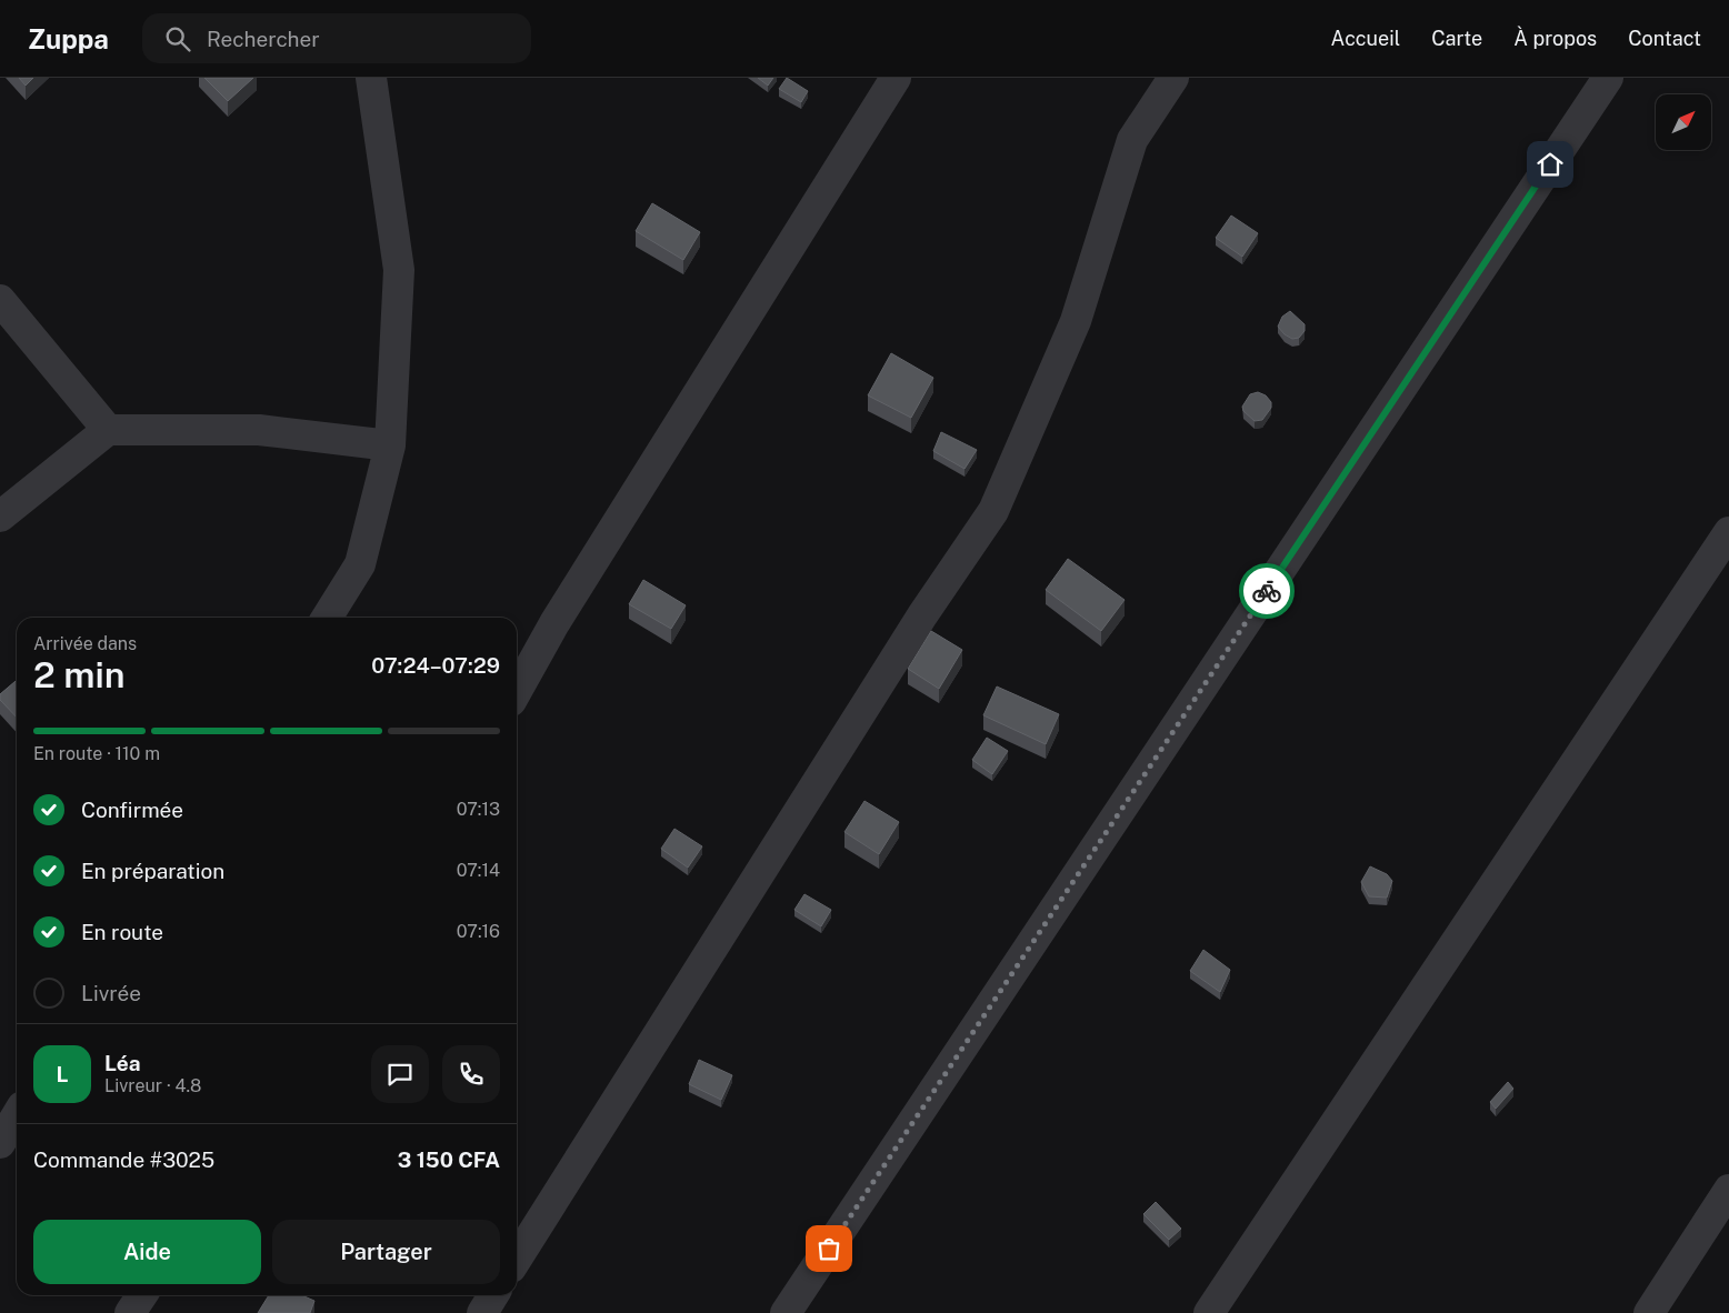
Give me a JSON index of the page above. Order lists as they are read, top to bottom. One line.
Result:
{"north":"top right","page":{"header":"Zuppa","search":"Rechercher","nav":["Accueil","Carte","À propos","Contact"],"heading":["2 min","Arrivée dans","07:24–07:29"],"panel":["Léa","Livreur · 4.8","Commande #3025","3 150 CFA"],"bar":"En route · 110 m","list":[["Confirmée","07:13"],["En préparation","07:14"],["En route","07:16"],"Livrée"],"round":"L","buttons":["Aide","Partager"]}}
